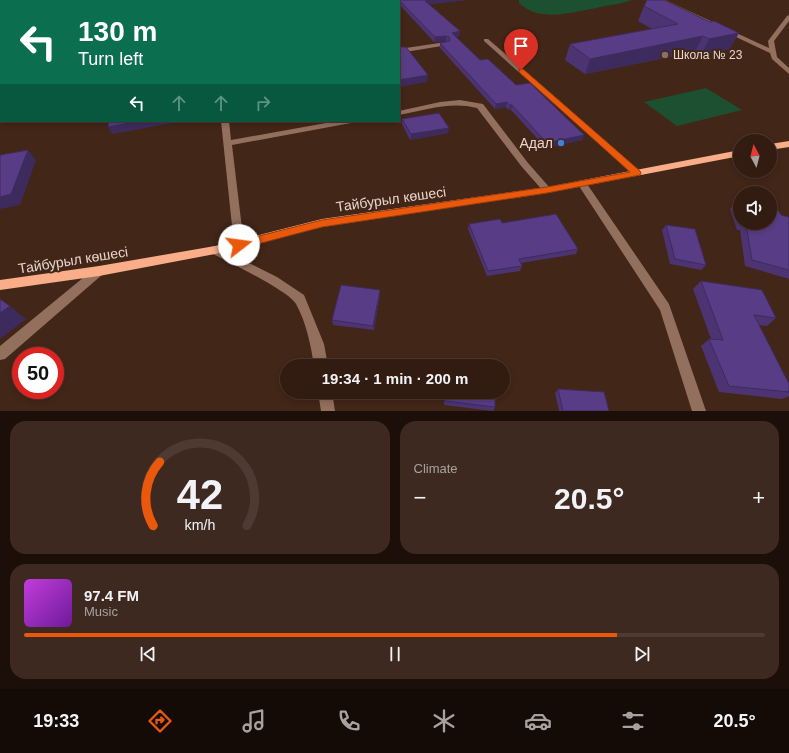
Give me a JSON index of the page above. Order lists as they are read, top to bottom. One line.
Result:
{"streets":{"main road":["Тайбурыл көшесі"]},"places":["Школа № 23","Адал"],"north":"top","page":{"turn":["130 m","Turn left"],"limit":"50","trip":"19:34 · 1 min · 200 m","tile":"Climate","heat":["−","20.5°","+"],"song":["97.4 FM","Music"],"tabs":["19:33","20.5°"],"gauge":["42","km/h"]}}
